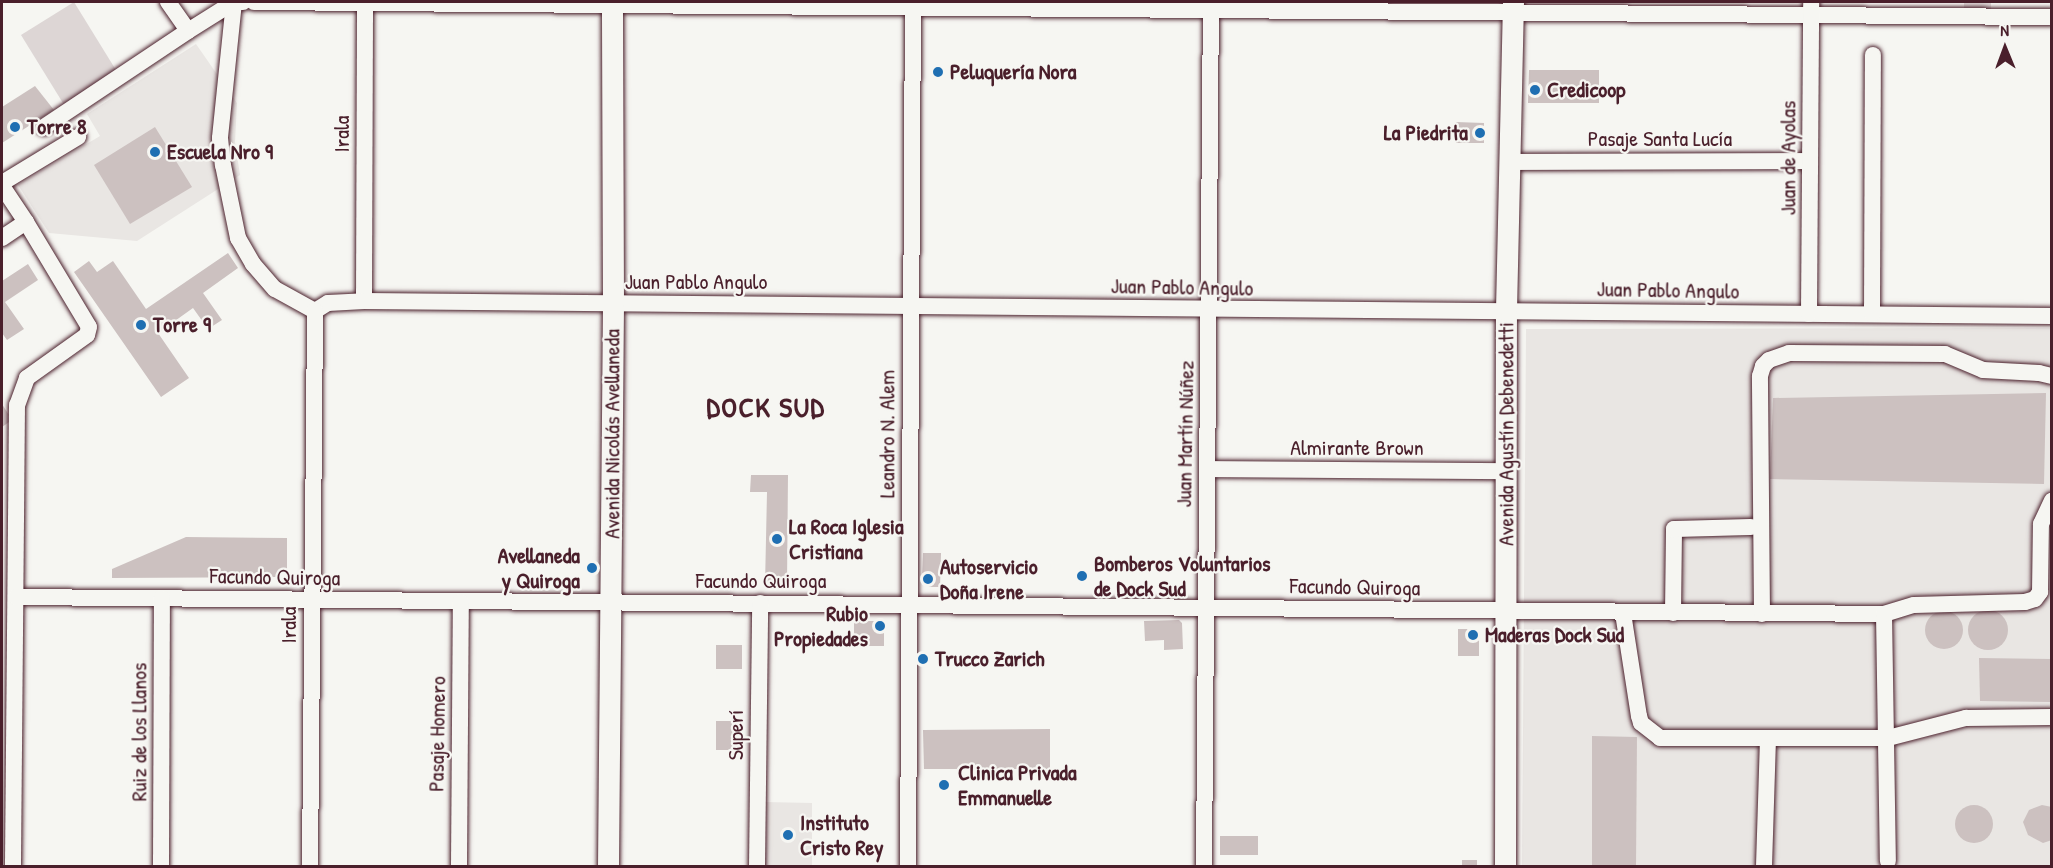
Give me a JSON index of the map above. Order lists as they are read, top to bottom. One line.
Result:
{"streets":{"main road":["Avenida Nicolás Avellaneda","Avenida Agustín Debenedetti"],"street":["Irala","Pasaje Santa Lucía","Juan de Ayolas","Juan Pablo Angulo","Leandro N. Alem","Juan Martín Núñez","Almirante Brown","Facundo Quiroga","Ruiz de los Llanos","Pasaje Homero","Superí"]},"crossings":[["Irala","Juan Pablo Angulo"],["Irala","Facundo Quiroga"],["Pasaje Santa Lucía","Juan de Ayolas"],["Pasaje Santa Lucía","Avenida Agustín Debenedetti"],["Juan de Ayolas","Juan Pablo Angulo"],["Juan Pablo Angulo","Avenida Nicolás Avellaneda"],["Juan Pablo Angulo","Leandro N. Alem"],["Juan Pablo Angulo","Juan Martín Núñez"],["Juan Pablo Angulo","Avenida Agustín Debenedetti"],["Avenida Nicolás Avellaneda","Facundo Quiroga"],["Leandro N. Alem","Facundo Quiroga"],["Juan Martín Núñez","Almirante Brown"],["Juan Martín Núñez","Facundo Quiroga"],["Avenida Agustín Debenedetti","Almirante Brown"],["Avenida Agustín Debenedetti","Facundo Quiroga"],["Facundo Quiroga","Ruiz de los Llanos"],["Facundo Quiroga","Pasaje Homero"],["Facundo Quiroga","Superí"]],"districts":["DOCK SUD"],"places":["Peluquería Nora","Credicoop","Torre 8","La Piedrita","Escuela Nro 9","Torre 9","La Roca Iglesia Cristiana","Avellaneda y Quiroga","Bomberos Voluntarios de Dock Sud","Autoservicio Doña Irene","Rubio Propiedades","Maderas Dock Sud","Trucco Zarich","Clinica Privada Emmanuelle","Instituto Cristo Rey"],"north":"top"}
